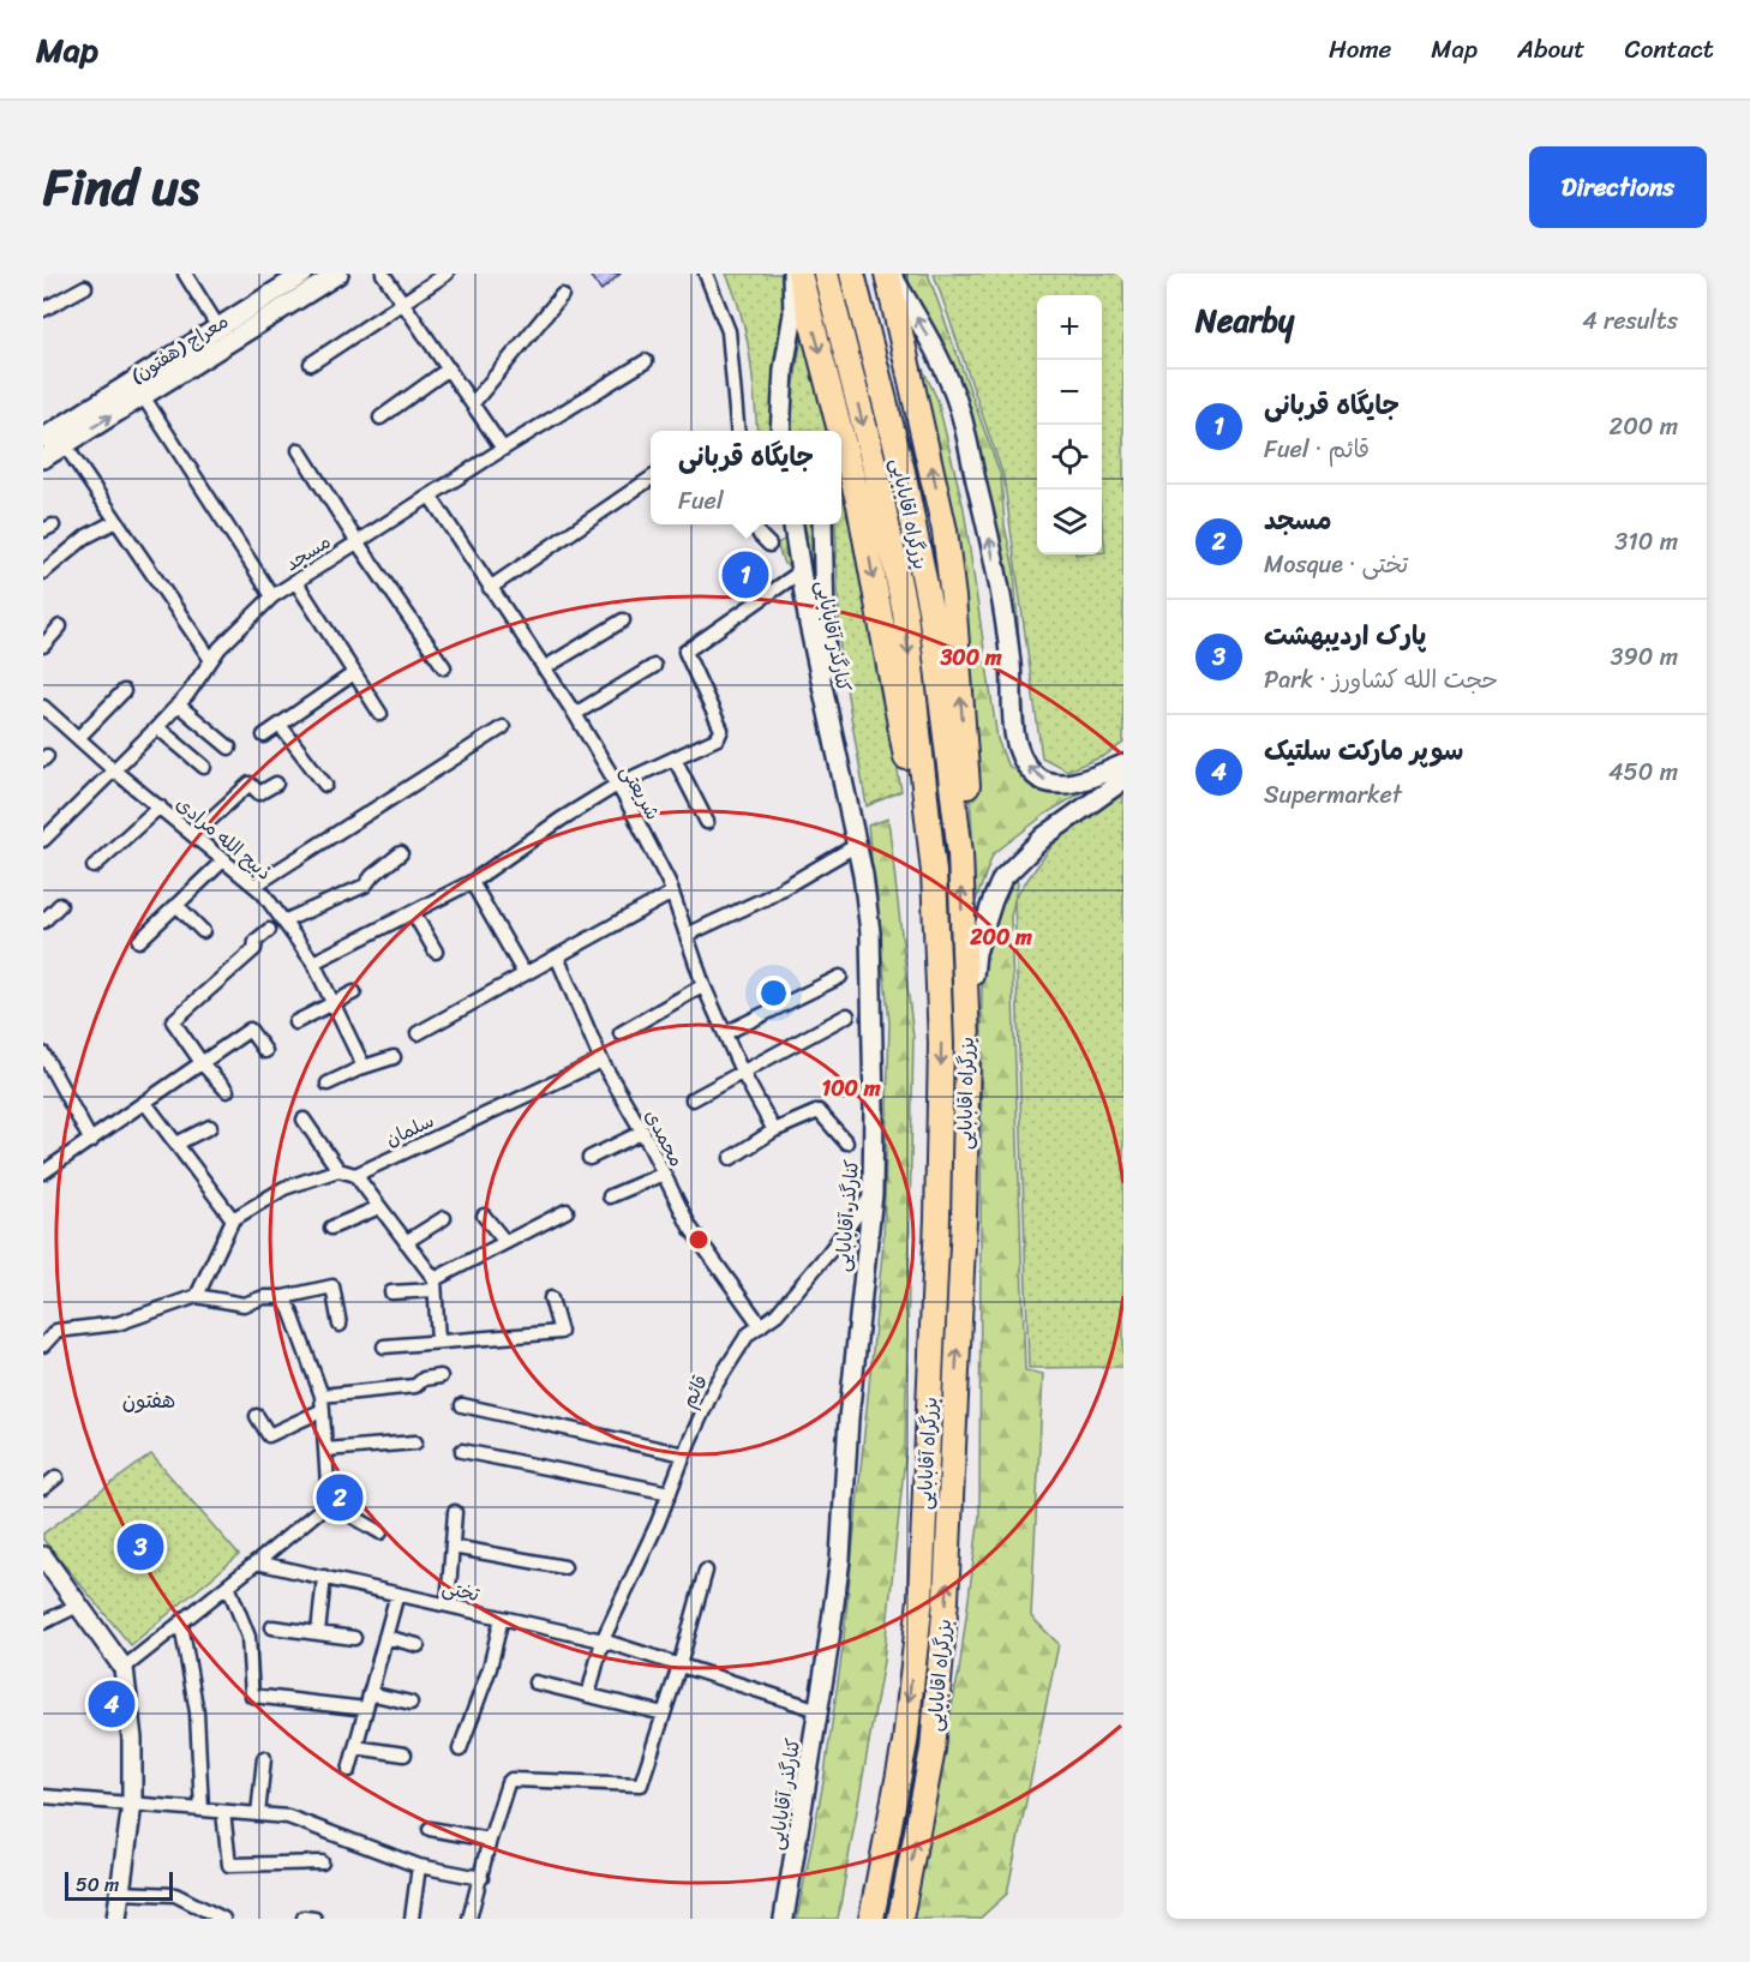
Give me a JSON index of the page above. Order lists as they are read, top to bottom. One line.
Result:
{"streets":{"highway":["بزرگراه اقابابایی","بزرگراه آقابابایی"],"main road":["معراج (هفتون)","کنارگذر آقابابایی"],"street":["مسجد","شریعتی","ذبیح الله مرادی","سلمان","محمدی","قائم","تختی"]},"crossings":[["بزرگراه اقابابایی","بزرگراه آقابابایی"],["مسجد","شریعتی"],["مسجد","ذبیح الله مرادی"],["کنارگذر آقابابایی","قائم"],["کنارگذر آقابابایی","تختی"],["سلمان","محمدی"],["محمدی","قائم"],["قائم","تختی"]],"one_way":["بزرگراه آقابابایی"],"districts":["هفتون"],"scale_bar":"50 m","page":{"header":"Map","nav":["Home","Map","About","Contact"],"title":"Find us","buttons":"Directions","heading":["Nearby","4 results"],"map_buttons":["+","−"],"list":[{"mark":"1","name":"جایگاه قربانی","note":"Fuel · قائم","value":"200 m"},{"mark":"2","name":"مسجد","note":"Mosque · تختی","value":"310 m"},{"mark":"3","name":"پارک اردیبهشت","note":"Park · حجت الله کشاورز","value":"390 m"},{"mark":"4","name":"سوپر مارکت سلتیک","note":"Supermarket","value":"450 m"}],"popup":["جایگاه قربانی","Fuel"],"pins":["1","2","3","4"],"scale":"50 m"},"rings":["300 m","200 m","100 m"]}
